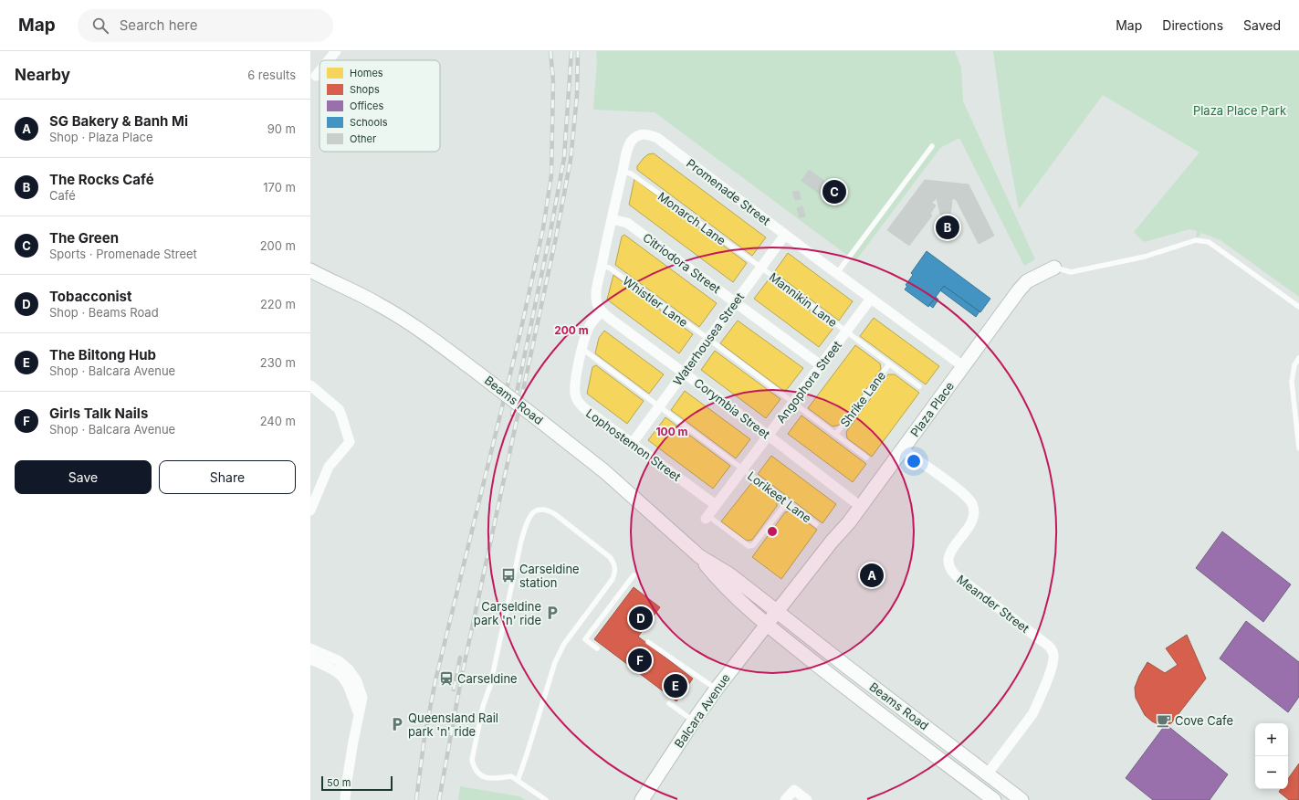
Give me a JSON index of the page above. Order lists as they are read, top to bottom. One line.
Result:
{"streets":{"main road":["Beams Road","Plaza Place","Balcara Avenue"],"street":["Promenade Street","Citriodora Street","Waterhousea Street","Angophora Street","Corymbia Street","Lophostemon Street","Meander Street"],"lane":["Monarch Lane","Mannikin Lane","Whistler Lane","Shrike Lane","Lorikeet Lane"]},"crossings":[["Promenade Street","Monarch Lane"],["Promenade Street","Citriodora Street"],["Promenade Street","Whistler Lane"],["Promenade Street","Waterhousea Street"],["Promenade Street","Angophora Street"],["Promenade Street","Corymbia Street"],["Promenade Street","Plaza Place"],["Promenade Street","Lophostemon Street"],["Monarch Lane","Mannikin Lane"],["Monarch Lane","Waterhousea Street"],["Citriodora Street","Waterhousea Street"],["Citriodora Street","Angophora Street"],["Mannikin Lane","Waterhousea Street"],["Mannikin Lane","Angophora Street"],["Mannikin Lane","Shrike Lane"],["Whistler Lane","Waterhousea Street"],["Whistler Lane","Angophora Street"],["Whistler Lane","Shrike Lane"],["Waterhousea Street","Corymbia Street"],["Waterhousea Street","Lophostemon Street"],["Waterhousea Street","Lorikeet Lane"],["Angophora Street","Corymbia Street"],["Angophora Street","Lophostemon Street"],["Angophora Street","Lorikeet Lane"],["Beams Road","Plaza Place"],["Beams Road","Meander Street"],["Beams Road","Balcara Avenue"],["Corymbia Street","Plaza Place"],["Corymbia Street","Lophostemon Street"],["Plaza Place","Meander Street"],["Lophostemon Street","Lorikeet Lane"]],"parks":["Plaza Place Park"],"places":{"bus stop":["Carseldine station"],"parking":["Carseldine park 'n' ride","Queensland Rail park 'n' ride"],"station":["Carseldine"],"cafe":["Cove Cafe"]},"legend":["Homes","Shops","Offices","Schools","Other"],"scale_bar":"50 m","page":{"header":"Map","search":"Search here","nav":["Map","Directions","Saved"],"heading":["Nearby","6 results"],"list":[{"mark":"A","name":"SG Bakery & Banh Mi","note":"Shop · Plaza Place","value":"90 m"},{"mark":"B","name":"The Rocks Café","note":"Café","value":"170 m"},{"mark":"C","name":"The Green","note":"Sports · Promenade Street","value":"200 m"},{"mark":"D","name":"Tobacconist","note":"Shop · Beams Road","value":"220 m"},{"mark":"E","name":"The Biltong Hub","note":"Shop · Balcara Avenue","value":"230 m"},{"mark":"F","name":"Girls Talk Nails","note":"Shop · Balcara Avenue","value":"240 m"}],"pins":["C","B","A","D","F","E"],"buttons":["Save","Share"],"map_buttons":["+","−"],"scale":"50 m"},"rings":["200 m","100 m"]}
